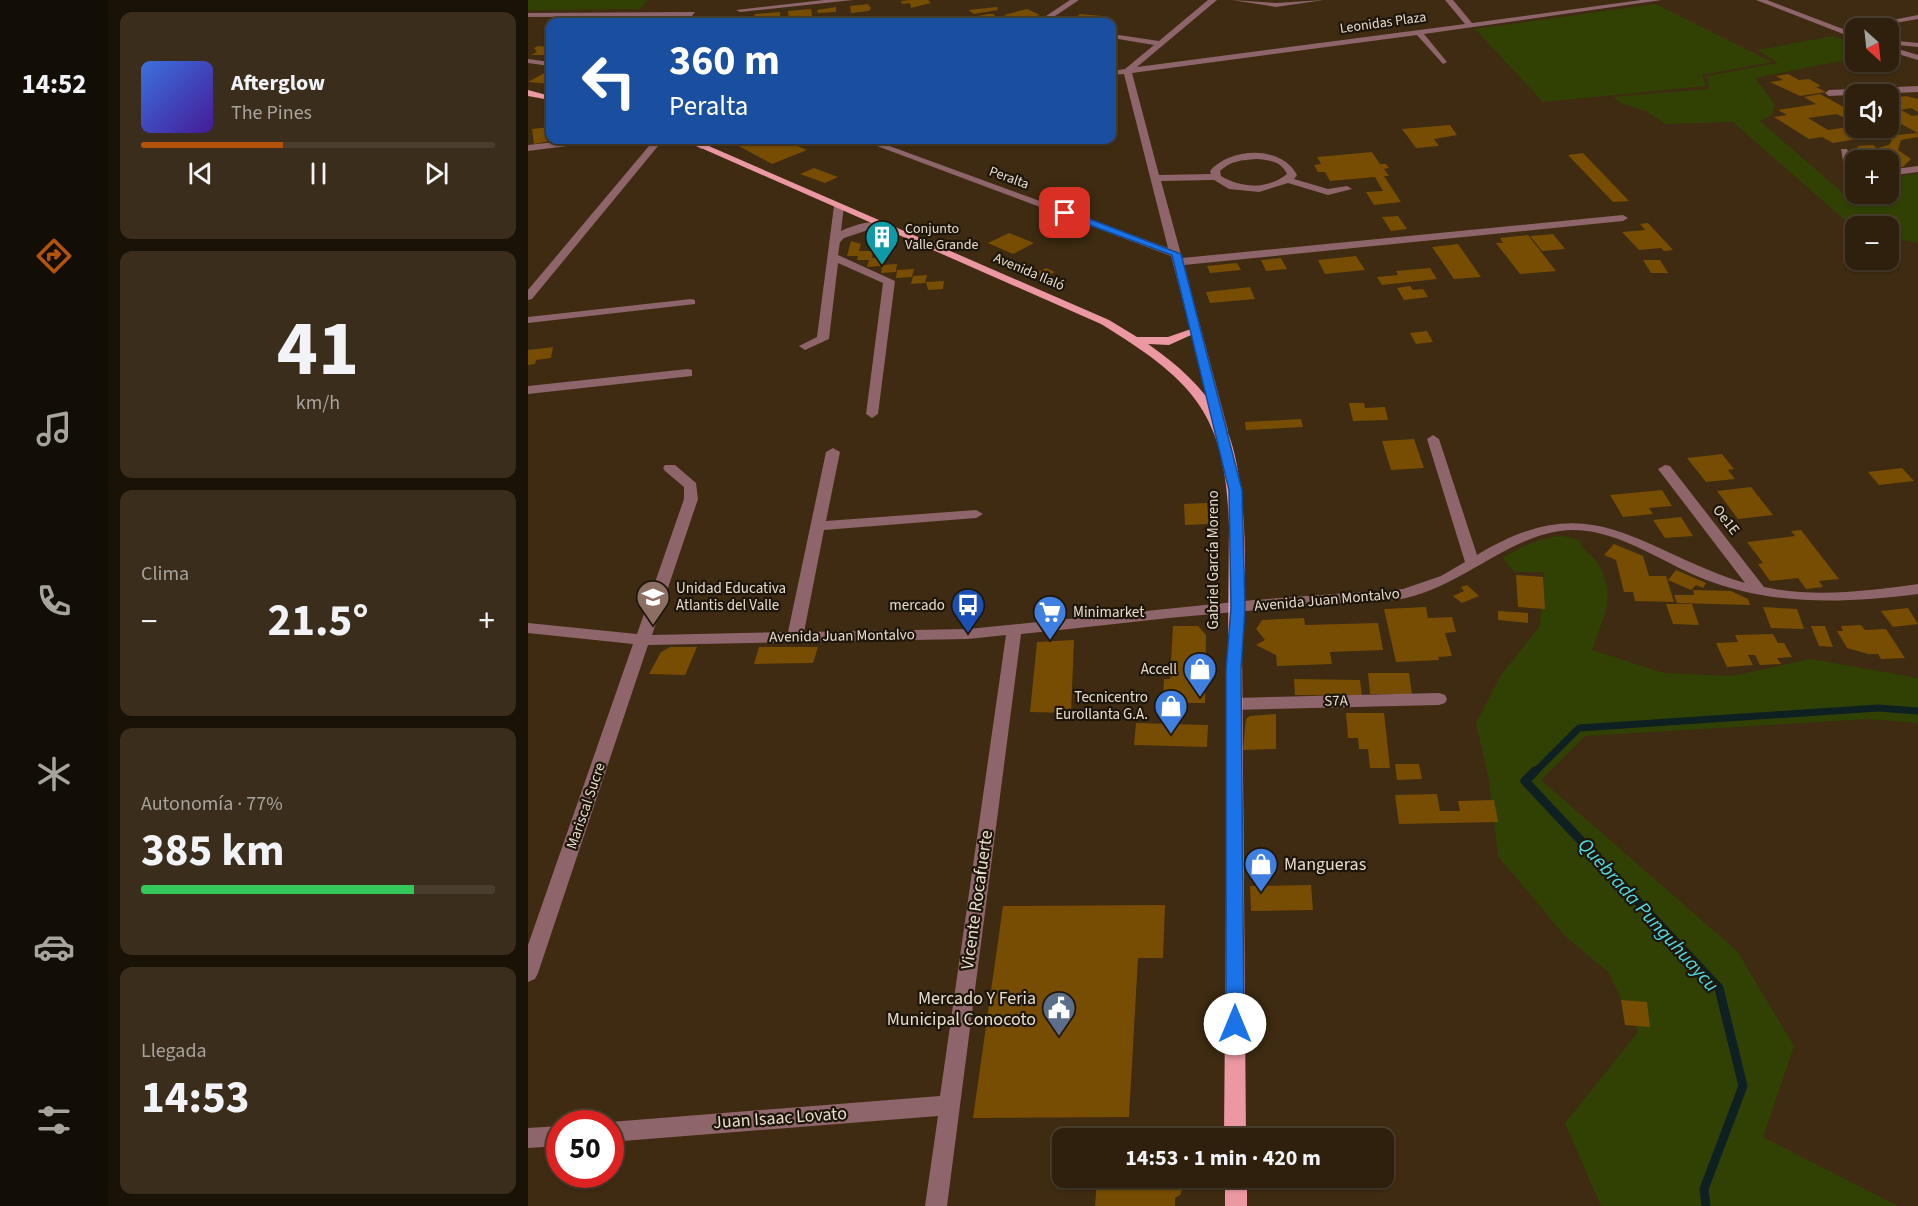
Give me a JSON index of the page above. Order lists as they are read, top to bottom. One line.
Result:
{"streets":{"main road":["Avenida Ilaló","Gabriel García Moreno"],"street":["Leonidas Plaza","Peralta","Oe1E","Avenida Juan Montalvo","S7A","Mariscal Sucre","Vicente Rocafuerte","Juan Isaac Lovato"]},"crossings":[["Leonidas Plaza","Gabriel García Moreno"],["Peralta","Gabriel García Moreno"],["Avenida Ilaló","Gabriel García Moreno"],["Oe1E","Avenida Juan Montalvo"],["Gabriel García Moreno","Avenida Juan Montalvo"],["Gabriel García Moreno","S7A"],["Avenida Juan Montalvo","Mariscal Sucre"],["Avenida Juan Montalvo","Vicente Rocafuerte"],["Vicente Rocafuerte","Juan Isaac Lovato"]],"water":["Quebrada Punguhuaycu"],"places":{"building":["Conjunto Valle Grande"],"school or university":["Unidad Educativa Atlantis del Valle"],"bus stop":["mercado"],"supermarket":["Minimarket"],"shop":["Accell","Tecnicentro Eurollanta G.A.","Mangueras"],"public building":["Mercado Y Feria Municipal Conocoto"]},"north":"bottom right","page":{"tabs":"14:52","map_buttons":["+","−"],"turn":["360 m","Peralta"],"song":["Afterglow","The Pines"],"tile":[["41","km/h"],"Clima",["Autonomía · 77%","385 km"],["Llegada","14:53"]],"heat":["−","21.5°","+"],"limit":"50","trip":"14:53 · 1 min · 420 m"}}
